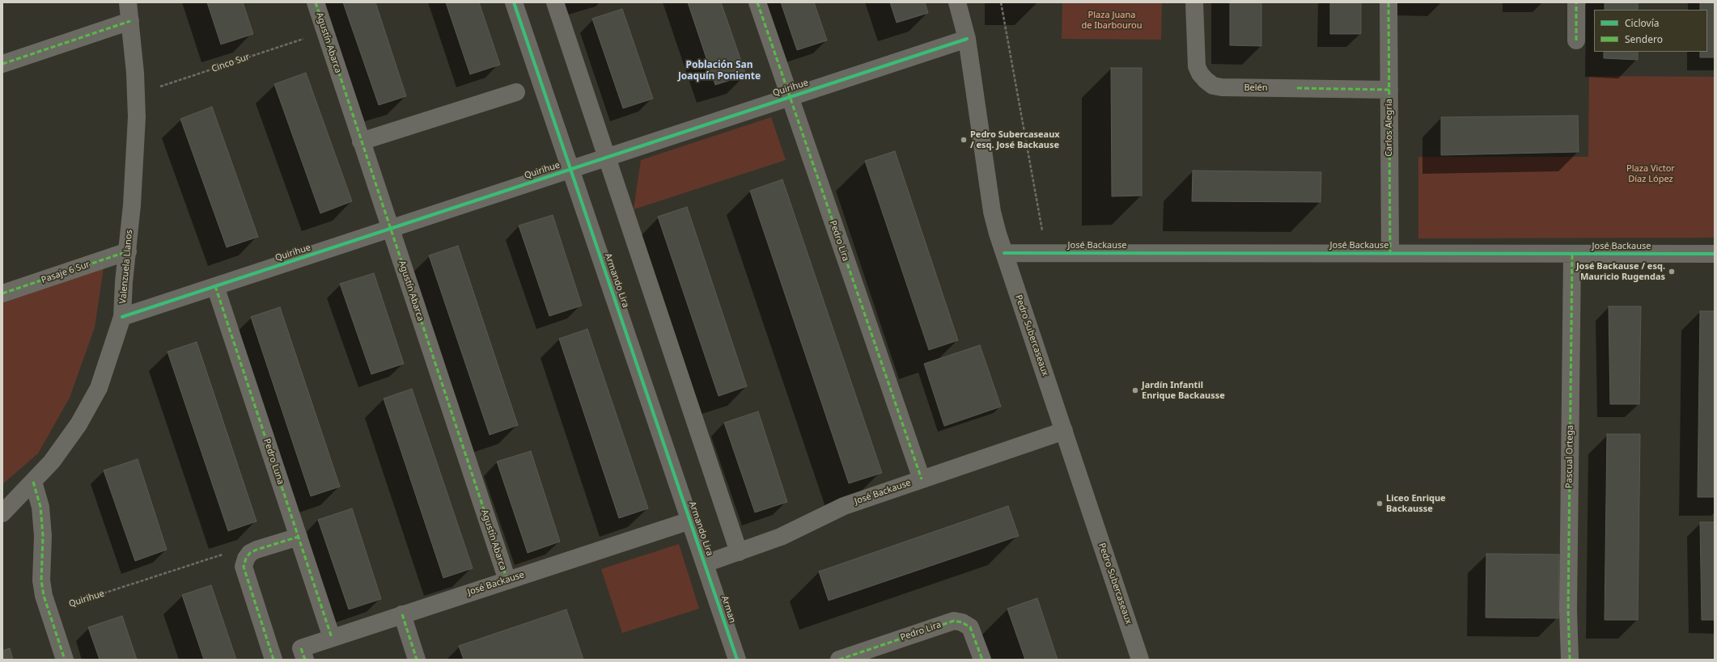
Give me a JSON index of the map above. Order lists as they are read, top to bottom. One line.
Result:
{"streets":{"street":["Agustín Abarca","Quirihue","Belén","Carlos Alegría","Pedro Lira","José Backause","Valenzuela Llanos","Pasaje 6 Sur","Armando Lira","Pedro Subercaseaux","Pascual Ortega","Pedro Luna","Arman"],"path":["Cinco Sur"]},"crossings":[["Agustín Abarca","Cinco Sur"],["Agustín Abarca","Quirihue"],["Agustín Abarca","José Backause"],["Cinco Sur","Valenzuela Llanos"],["Quirihue","Pedro Lira"],["Quirihue","Valenzuela Llanos"],["Quirihue","Armando Lira"],["Quirihue","Pedro Subercaseaux"],["Quirihue","Pedro Luna"],["Belén","Carlos Alegría"],["Carlos Alegría","José Backause"],["Pedro Lira","José Backause"],["José Backause","Armando Lira"],["José Backause","Pedro Subercaseaux"],["José Backause","Pascual Ortega"],["José Backause","Pedro Luna"],["José Backause","Arman"],["Valenzuela Llanos","Pasaje 6 Sur"],["Armando Lira","Arman"]],"districts":["Población San Joaquín Poniente"],"parks":["Plaza Juana de Ibarbourou","Plaza Victor Díaz López"],"places":["Pedro Subercaseaux / esq. José Backause","José Backause / esq. Mauricio Rugendas","Jardín Infantil Enrique Backausse","Liceo Enrique Backausse"],"legend":["Ciclovía","Sendero"]}
